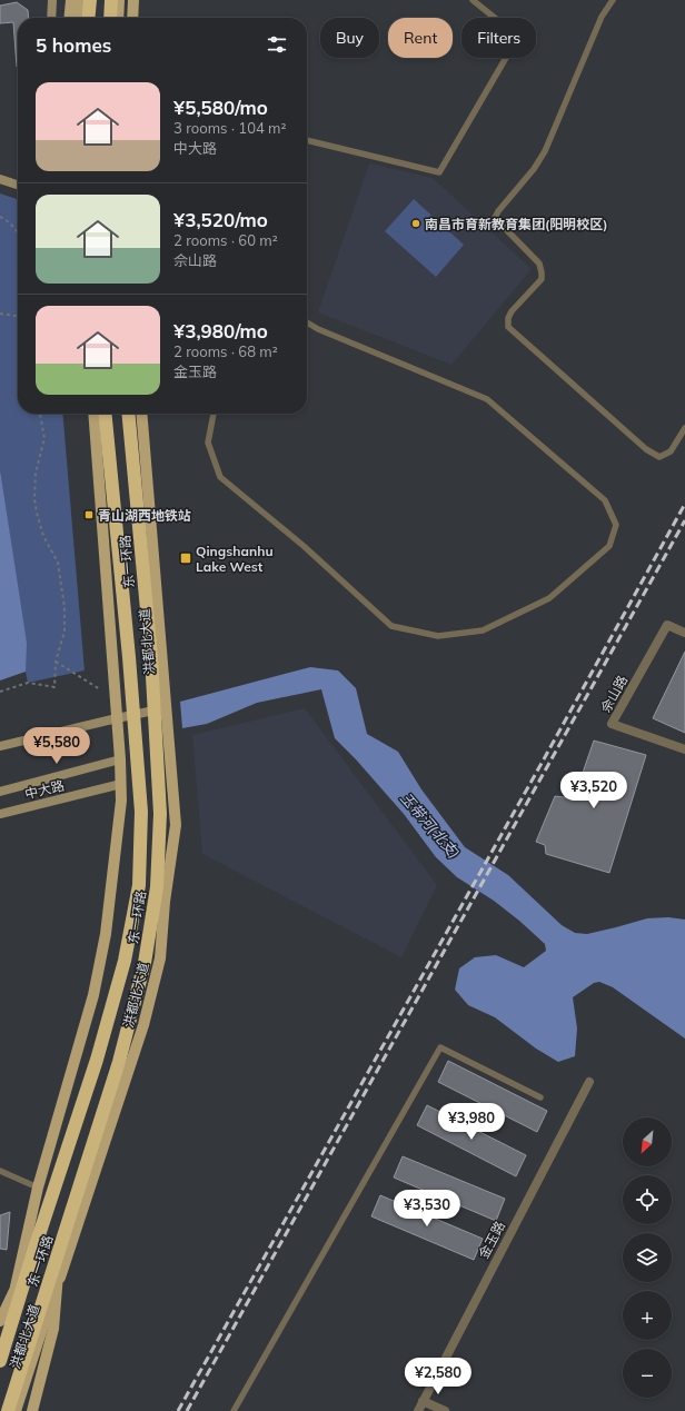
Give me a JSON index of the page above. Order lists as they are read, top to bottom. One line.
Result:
{"streets":{"highway":["东一环路"],"main road":["洪都北大道","中大路"],"street":["佘山路","金玉路"]},"crossings":[["洪都北大道","中大路"]],"water":["玉带河(北支)"],"places":{"other":["南昌市育新教育集团(阳明校区)"],"transit":["青山湖西地铁站","Qingshanhu Lake West"]},"north":"bottom left","page":{"chip":["Buy","Rent","Filters"],"heading":"5 homes","list":[{"name":"¥5,580/mo","note":"3 rooms · 104 m² · 中大路"},{"name":"¥3,520/mo","note":"2 rooms · 60 m² · 佘山路"},{"name":"¥3,980/mo","note":"2 rooms · 68 m² · 金玉路"}],"price":["¥5,580","¥3,520","¥3,980","¥3,530","¥2,580"],"map_buttons":["+","−"]}}
